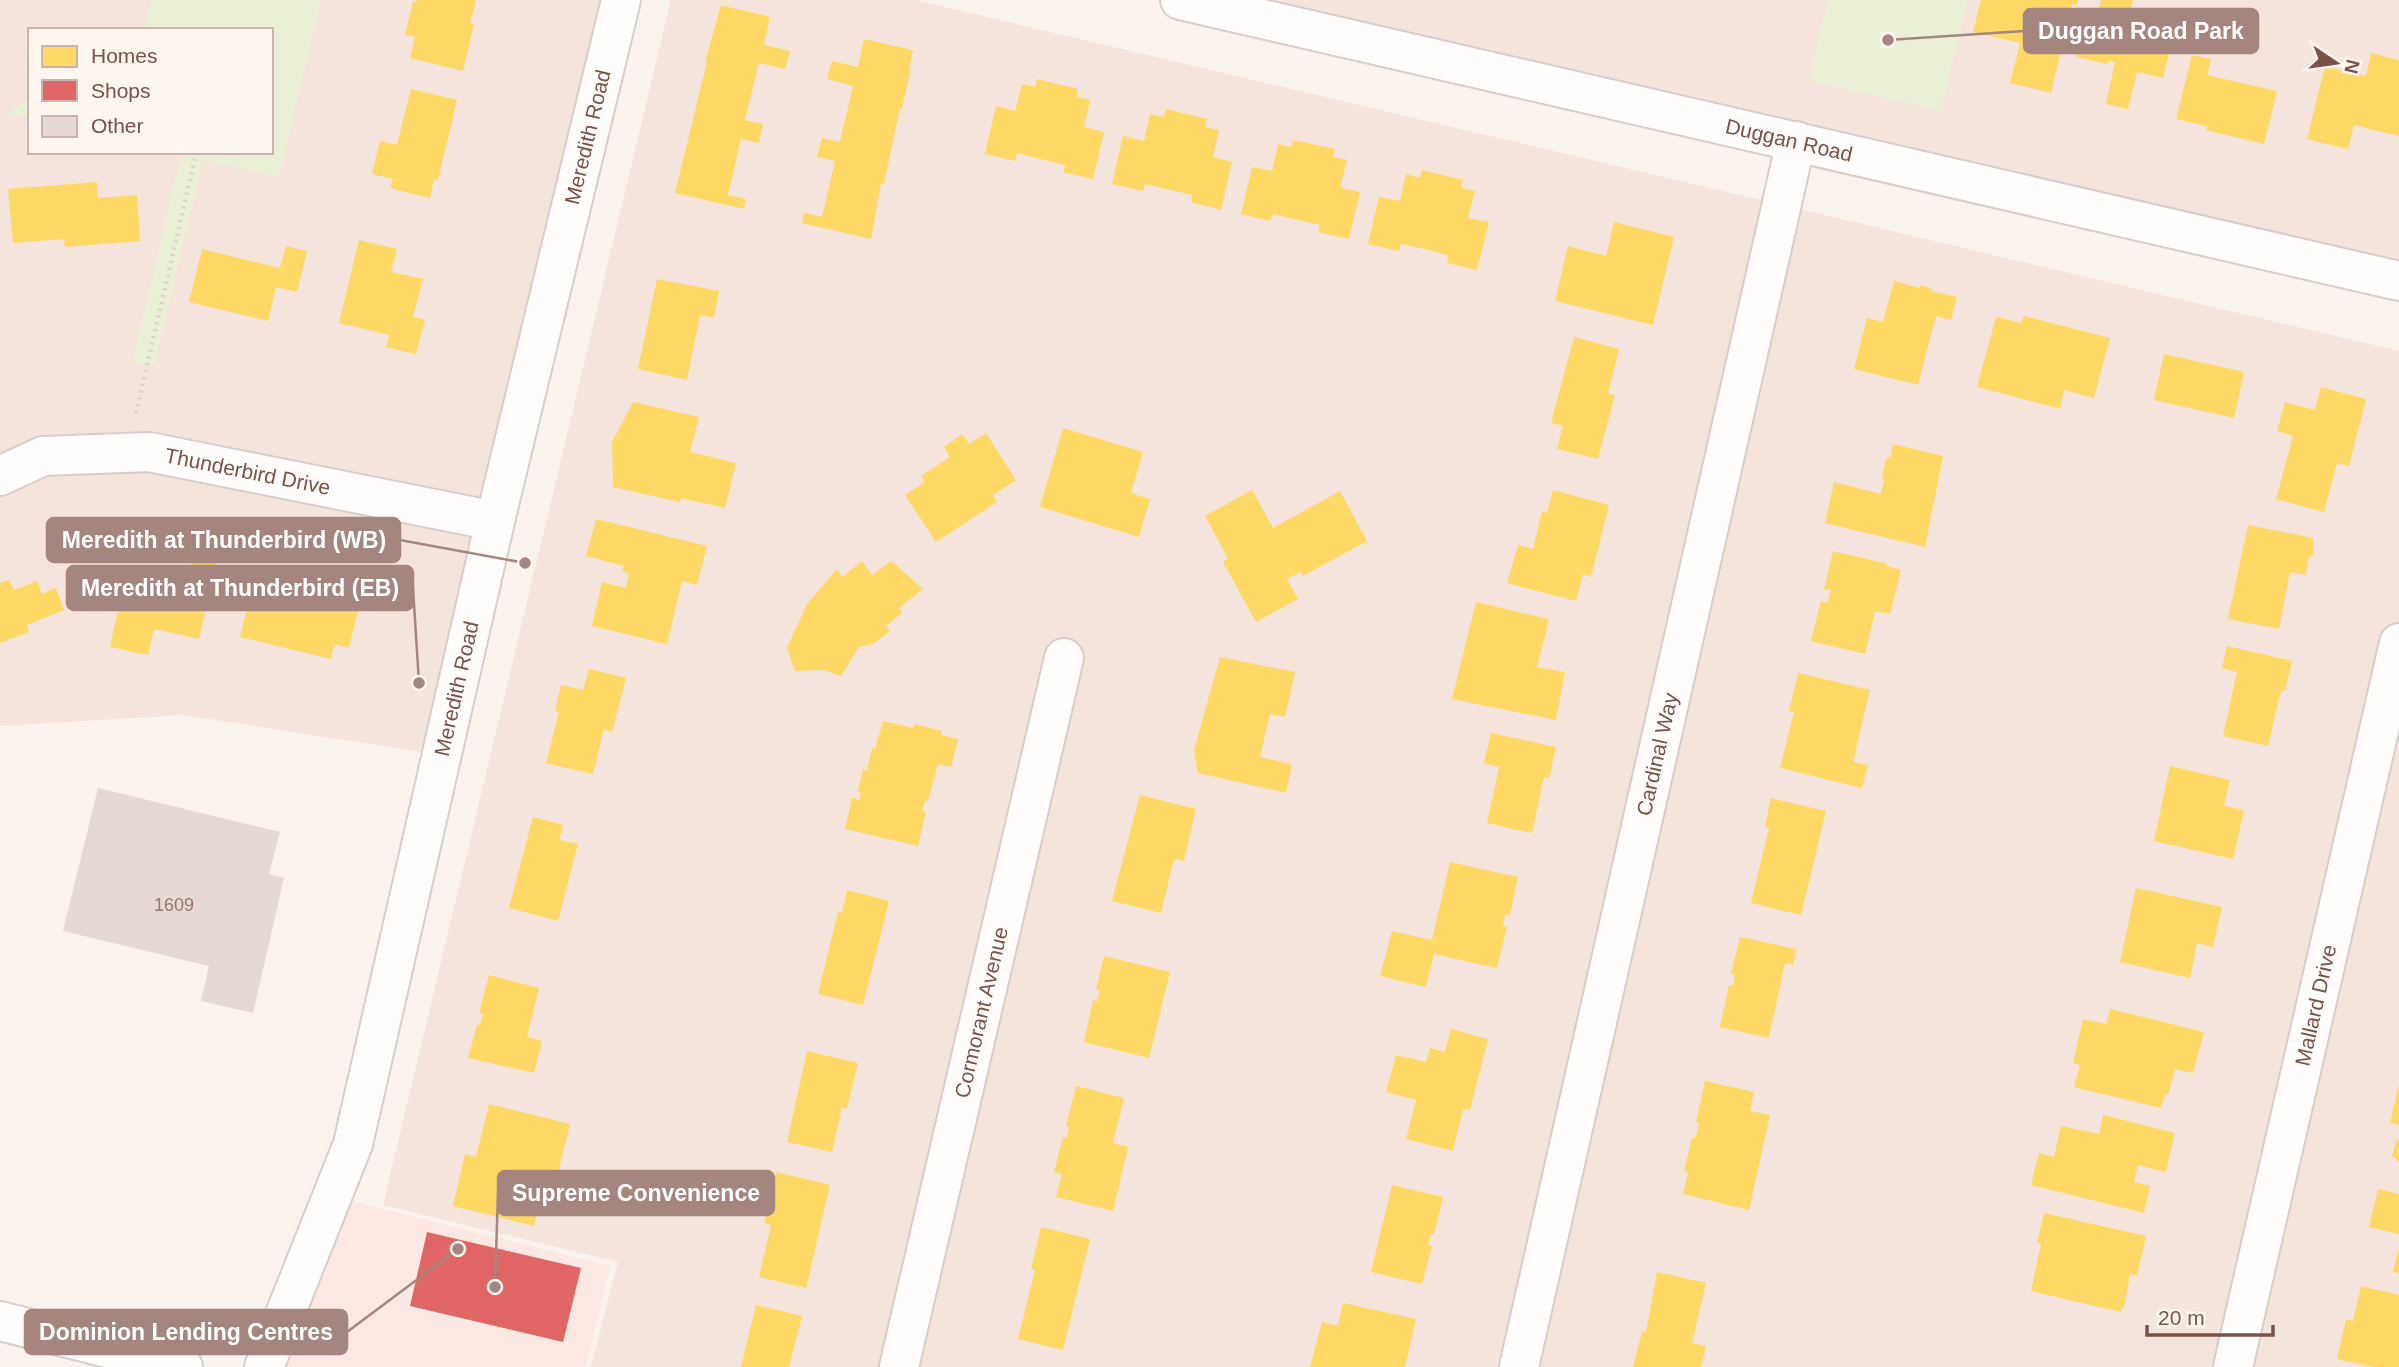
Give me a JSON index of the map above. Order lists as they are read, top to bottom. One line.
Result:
{"streets":{"street":["Meredith Road","Duggan Road","Thunderbird Drive","Cardinal Way","Mallard Drive","Cormorant Avenue"]},"crossings":[["Meredith Road","Thunderbird Drive"],["Duggan Road","Cardinal Way"]],"places":["Duggan Road Park","Meredith at Thunderbird (WB)","Meredith at Thunderbird (EB)","Dominion Lending Centres","Supreme Convenience"],"house_numbers":["1609"],"legend":["Homes","Shops","Other"],"scale_bar":"20 m","north":"right"}
